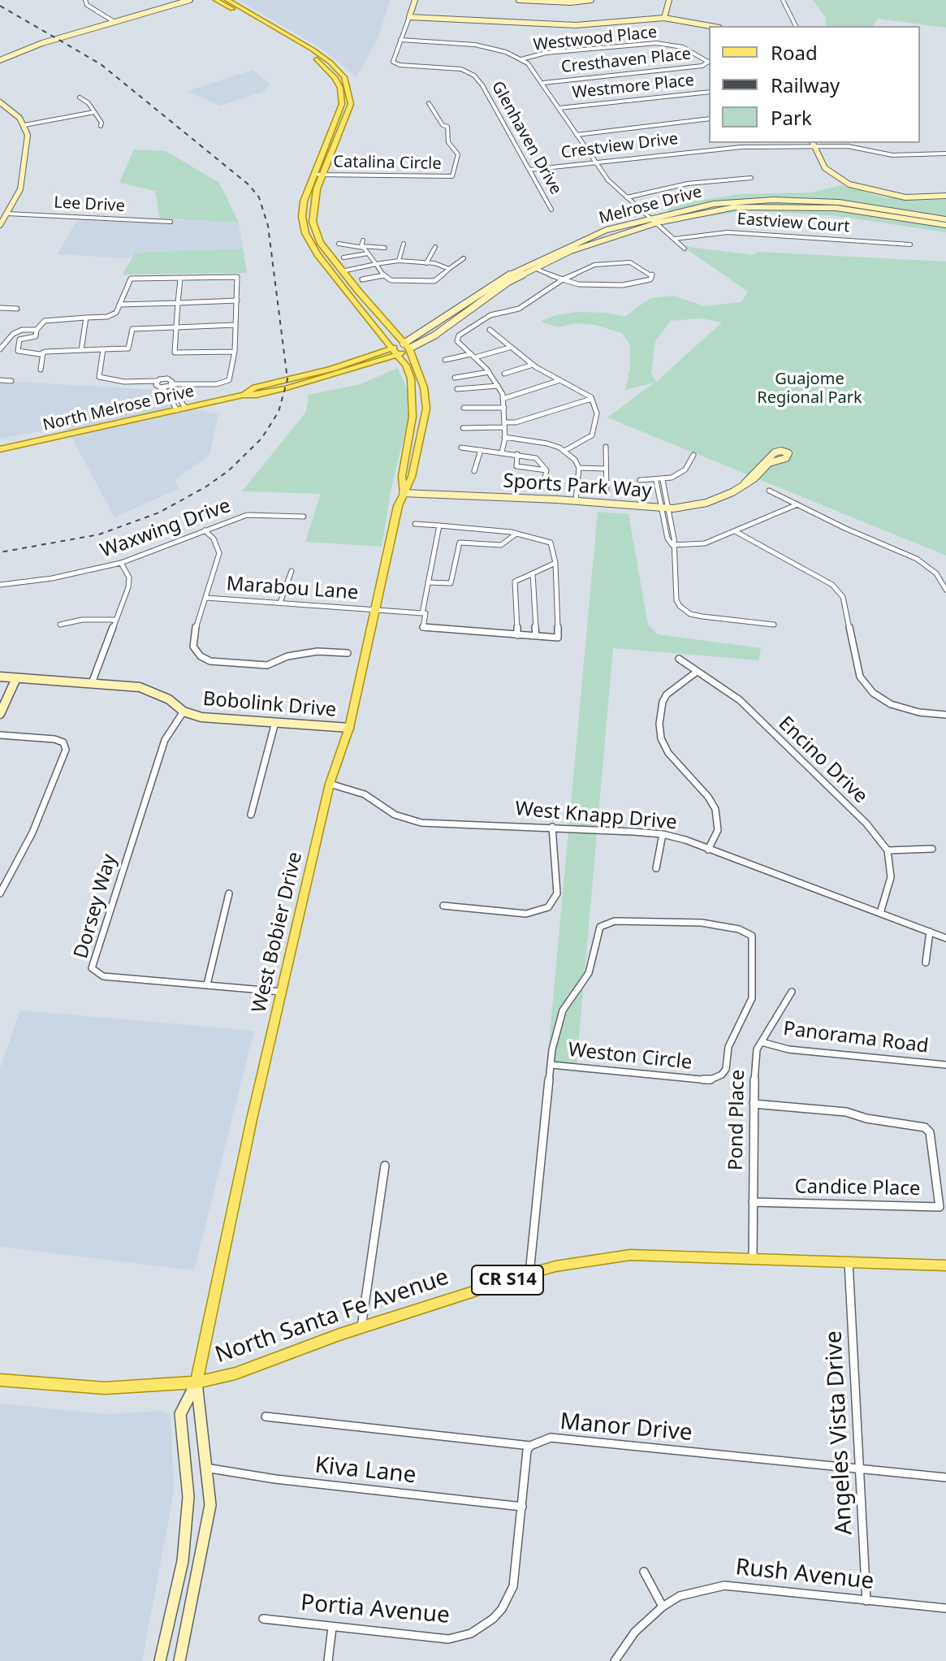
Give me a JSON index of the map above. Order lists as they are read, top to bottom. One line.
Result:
{"streets":{"main road":["Glenhaven Drive","Melrose Drive","North Melrose Drive","Sports Park Way","Bobolink Drive","West Bobier Drive","CR S14","North Santa Fe Avenue"],"street":["Westwood Place","Cresthaven Place","Westmore Place","Crestview Drive","Catalina Circle","Lee Drive","Eastview Court","Waxwing Drive","Marabou Lane","Encino Drive","West Knapp Drive","Dorsey Way","Panorama Road","Weston Circle","Pond Place","Candice Place","Manor Drive","Angeles Vista Drive","Kiva Lane","Rush Avenue","Portia Avenue"]},"crossings":[["Westwood Place","Cresthaven Place"],["Glenhaven Drive","Crestview Drive"],["Melrose Drive","North Melrose Drive"],["Sports Park Way","West Bobier Drive"],["Marabou Lane","West Bobier Drive"],["Bobolink Drive","Dorsey Way"],["Bobolink Drive","West Bobier Drive"],["West Knapp Drive","West Bobier Drive"],["Dorsey Way","West Bobier Drive"],["West Bobier Drive","North Santa Fe Avenue"],["Panorama Road","Pond Place"],["Weston Circle","North Santa Fe Avenue"],["Pond Place","Candice Place"],["Pond Place","North Santa Fe Avenue"],["North Santa Fe Avenue","Angeles Vista Drive"],["Manor Drive","Angeles Vista Drive"],["Manor Drive","Portia Avenue"],["Angeles Vista Drive","Rush Avenue"],["Kiva Lane","Portia Avenue"]],"parks":["Guajome Regional Park"],"legend":["Road","Railway","Park"]}
